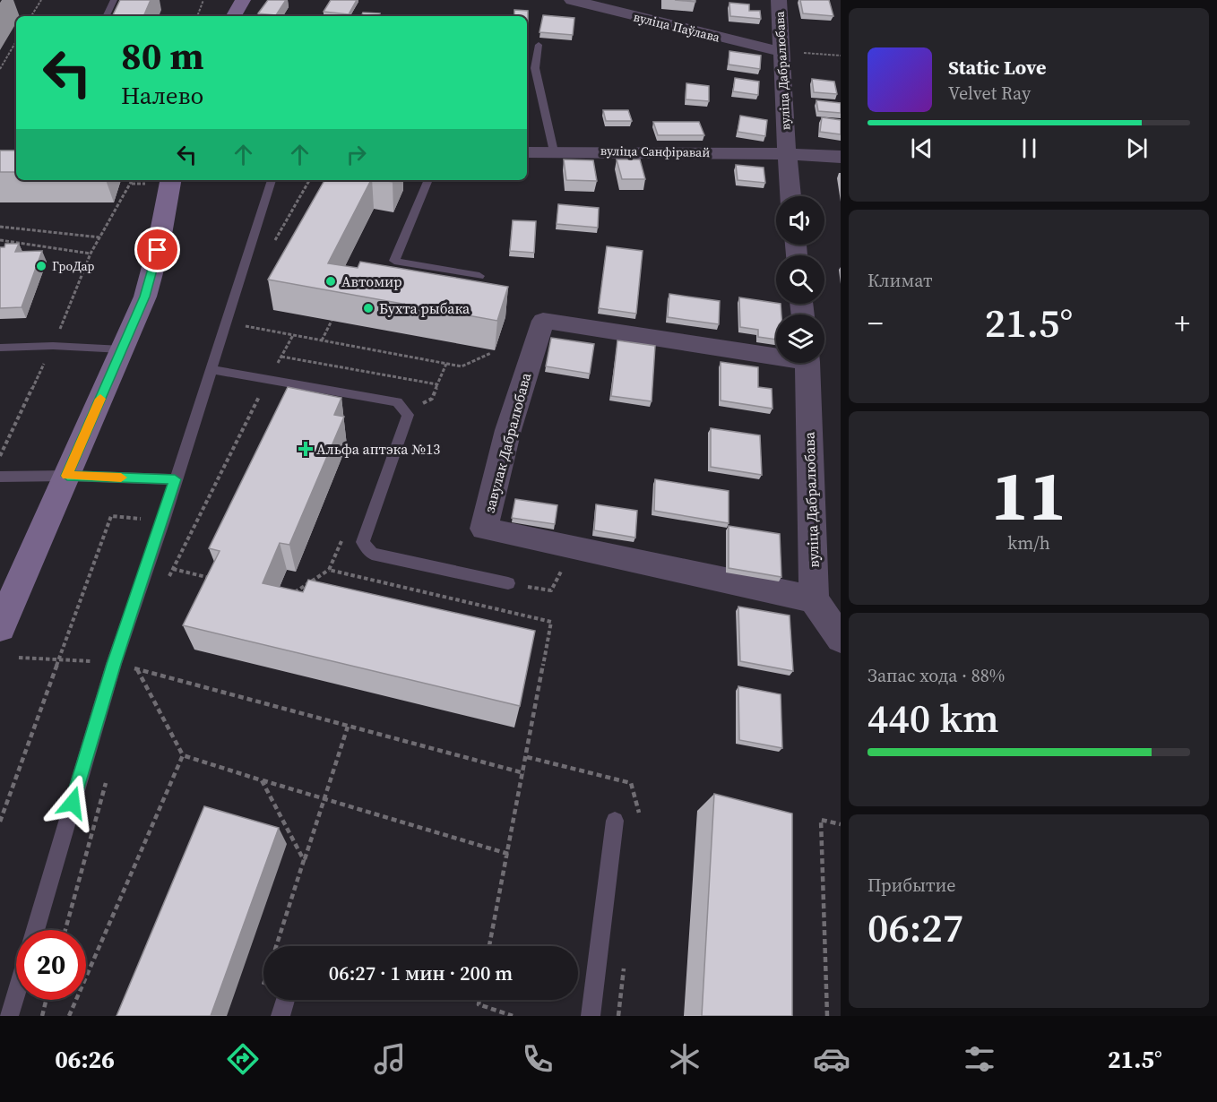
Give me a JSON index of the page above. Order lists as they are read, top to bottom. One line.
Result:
{"streets":{"street":["вуліца Паўлава","вуліца Дабралюбава","вуліца Санфіравай","завулак Дабралюбава"]},"crossings":[["вуліца Паўлава","вуліца Дабралюбава"],["вуліца Дабралюбава","вуліца Санфіравай"],["вуліца Дабралюбава","завулак Дабралюбава"]],"places":{"other":["ГроДар","Автомир","Бухта рыбака"],"health":["Альфа аптэка №13"]},"page":{"turn":["80 m","Налево"],"song":["Static Love","Velvet Ray"],"tile":["Климат",["11","km/h"],["Запас хода · 88%","440 km"],["Прибытие","06:27"]],"heat":["−","21.5°","+"],"limit":"20","trip":"06:27 · 1 мин · 200 m","tabs":["06:26","21.5°"]}}
